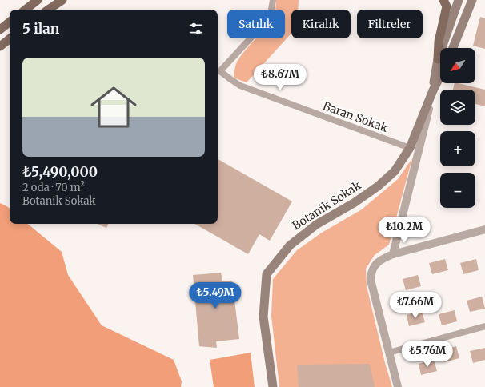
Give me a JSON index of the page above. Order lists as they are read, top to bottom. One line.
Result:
{"streets":{"main road":["Botanik Sokak"],"street":["Baran Sokak"]},"crossings":[["Baran Sokak","Botanik Sokak"]],"north":"bottom left","page":{"chip":["Satılık","Kiralık","Filtreler"],"heading":"5 ilan","map_buttons":["+","−"],"list":[{"name":"₺5,490,000","note":"2 oda · 70 m² · Botanik Sokak"}],"price":["₺8.67M","₺10.2M","₺5.49M","₺7.66M","₺5.76M"]}}
